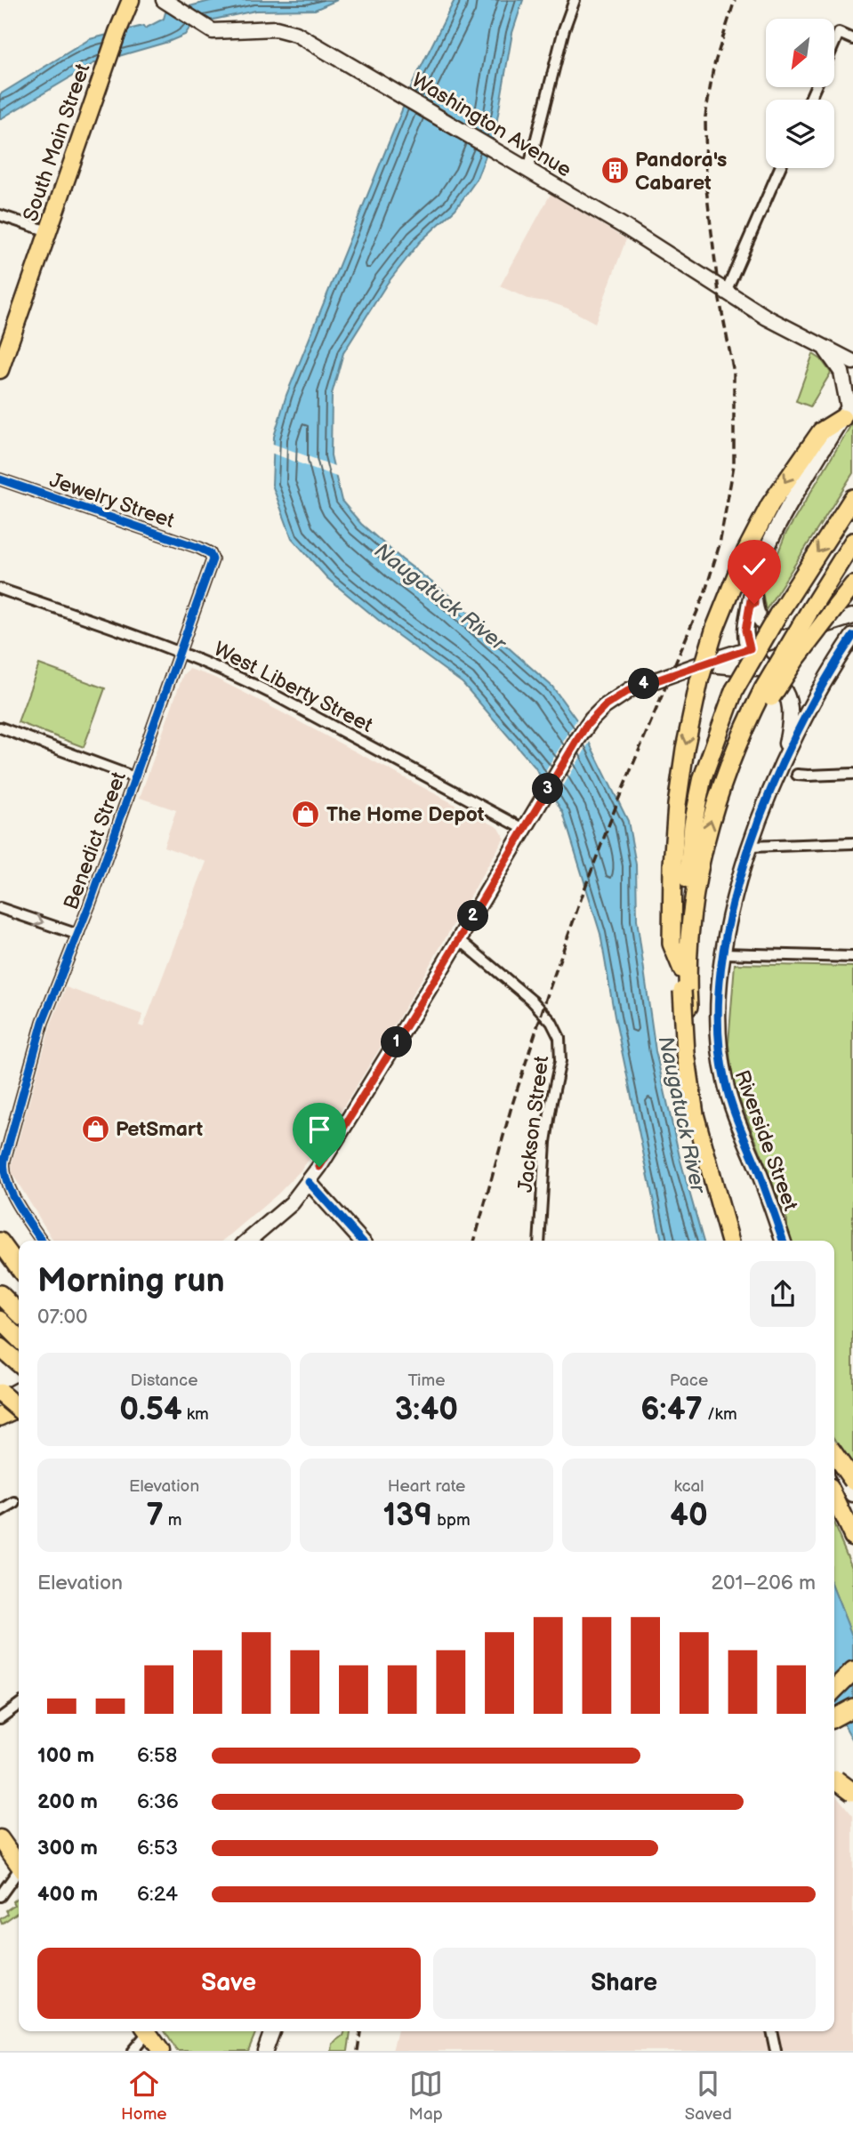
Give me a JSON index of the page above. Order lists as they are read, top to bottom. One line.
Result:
{"streets":{"main road":["Washington Avenue","South Main Street","Riverside Street"],"street":["Jewelry Street","West Liberty Street","Benedict Street","Jackson Street"]},"crossings":[["Jewelry Street","Benedict Street"],["West Liberty Street","Benedict Street"]],"water":["Naugatuck River"],"places":{"building":["Pandora's Cabaret"],"shop":["The Home Depot","PetSmart"]},"north":"bottom left","page":{"pins":["4","3","2","1"],"heading":["Morning run","07:00"],"stats":[["Distance","0.54 km"],["Time","3:40"],["Pace","6:47 /km"],["Elevation","7 m"],["Heart rate","139 bpm"],["kcal","40"]],"chart":["Elevation","201–206 m"],"list":[{"name":"100 m","note":"6:58"},{"name":"200 m","note":"6:36"},{"name":"300 m","note":"6:53"},{"name":"400 m","note":"6:24"}],"buttons":["Save","Share"],"tabs":["Home","Map","Saved"]}}
